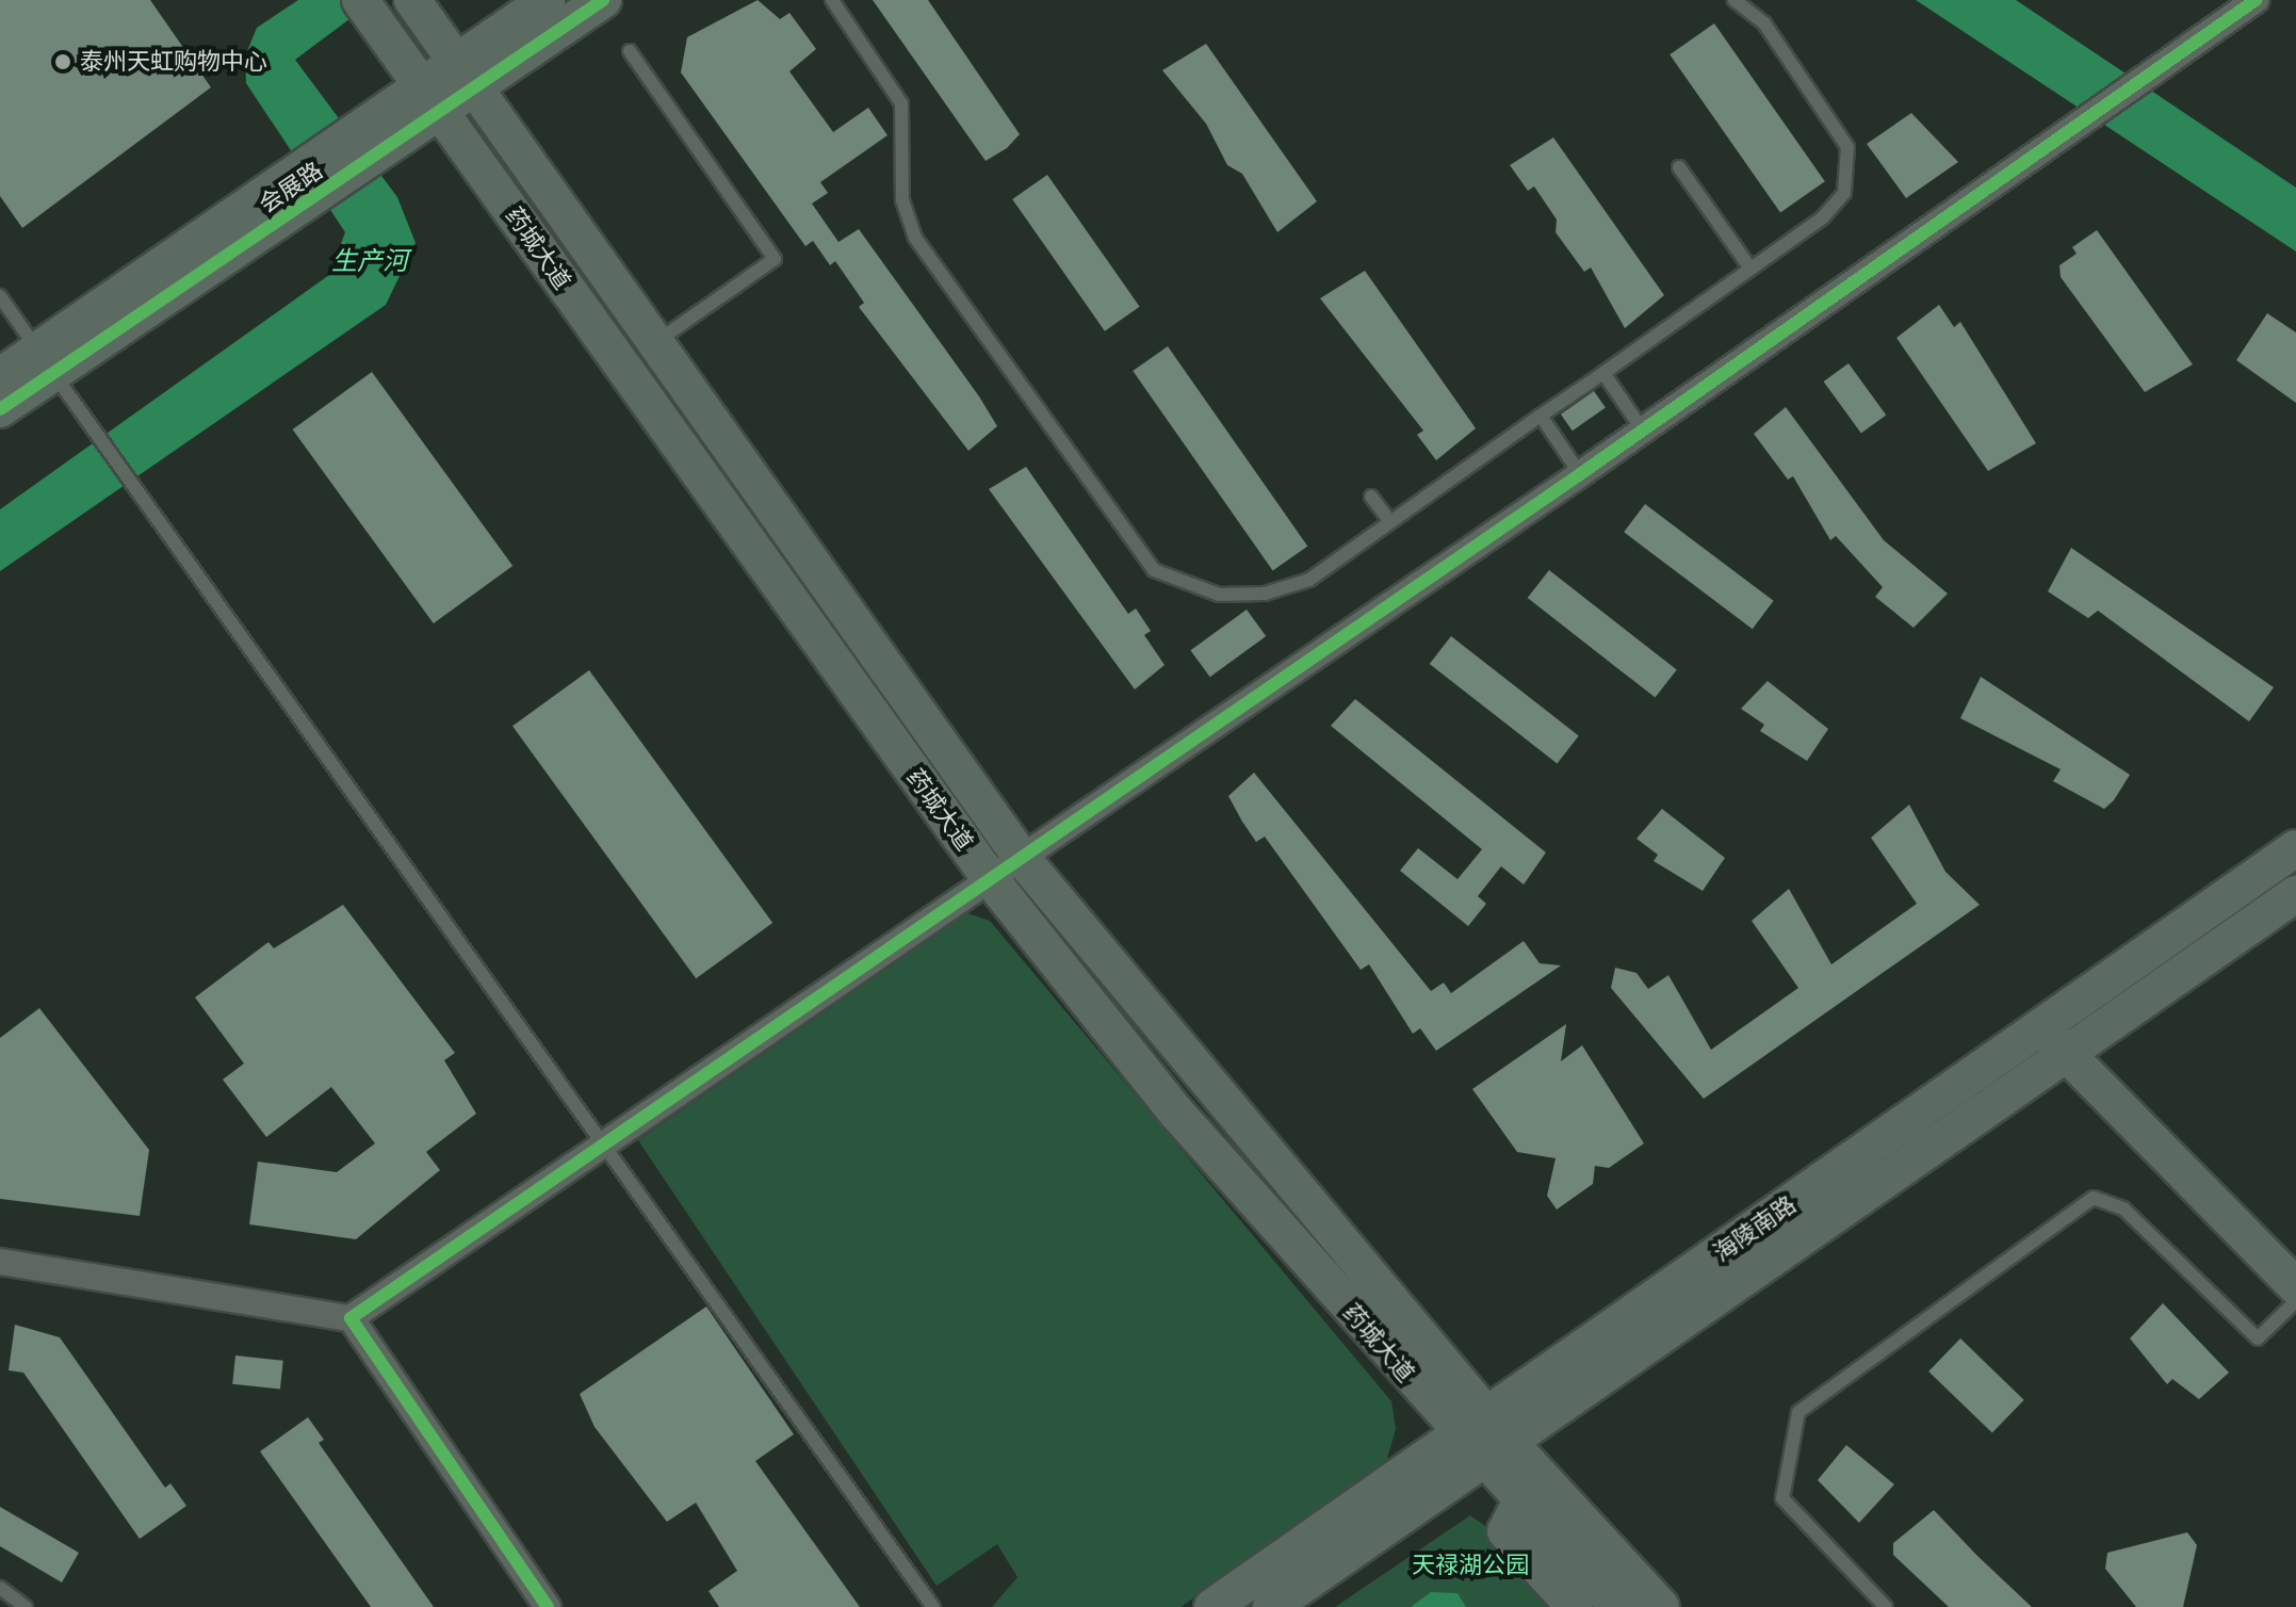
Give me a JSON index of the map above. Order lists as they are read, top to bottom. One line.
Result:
{"streets":{"main road":["会展路","药城大道","海陵南路"]},"crossings":[["会展路","药城大道"],["药城大道","海陵南路"]],"water":["生产河"],"parks":["天禄湖公园"],"places":["泰州天虹购物中心"]}
